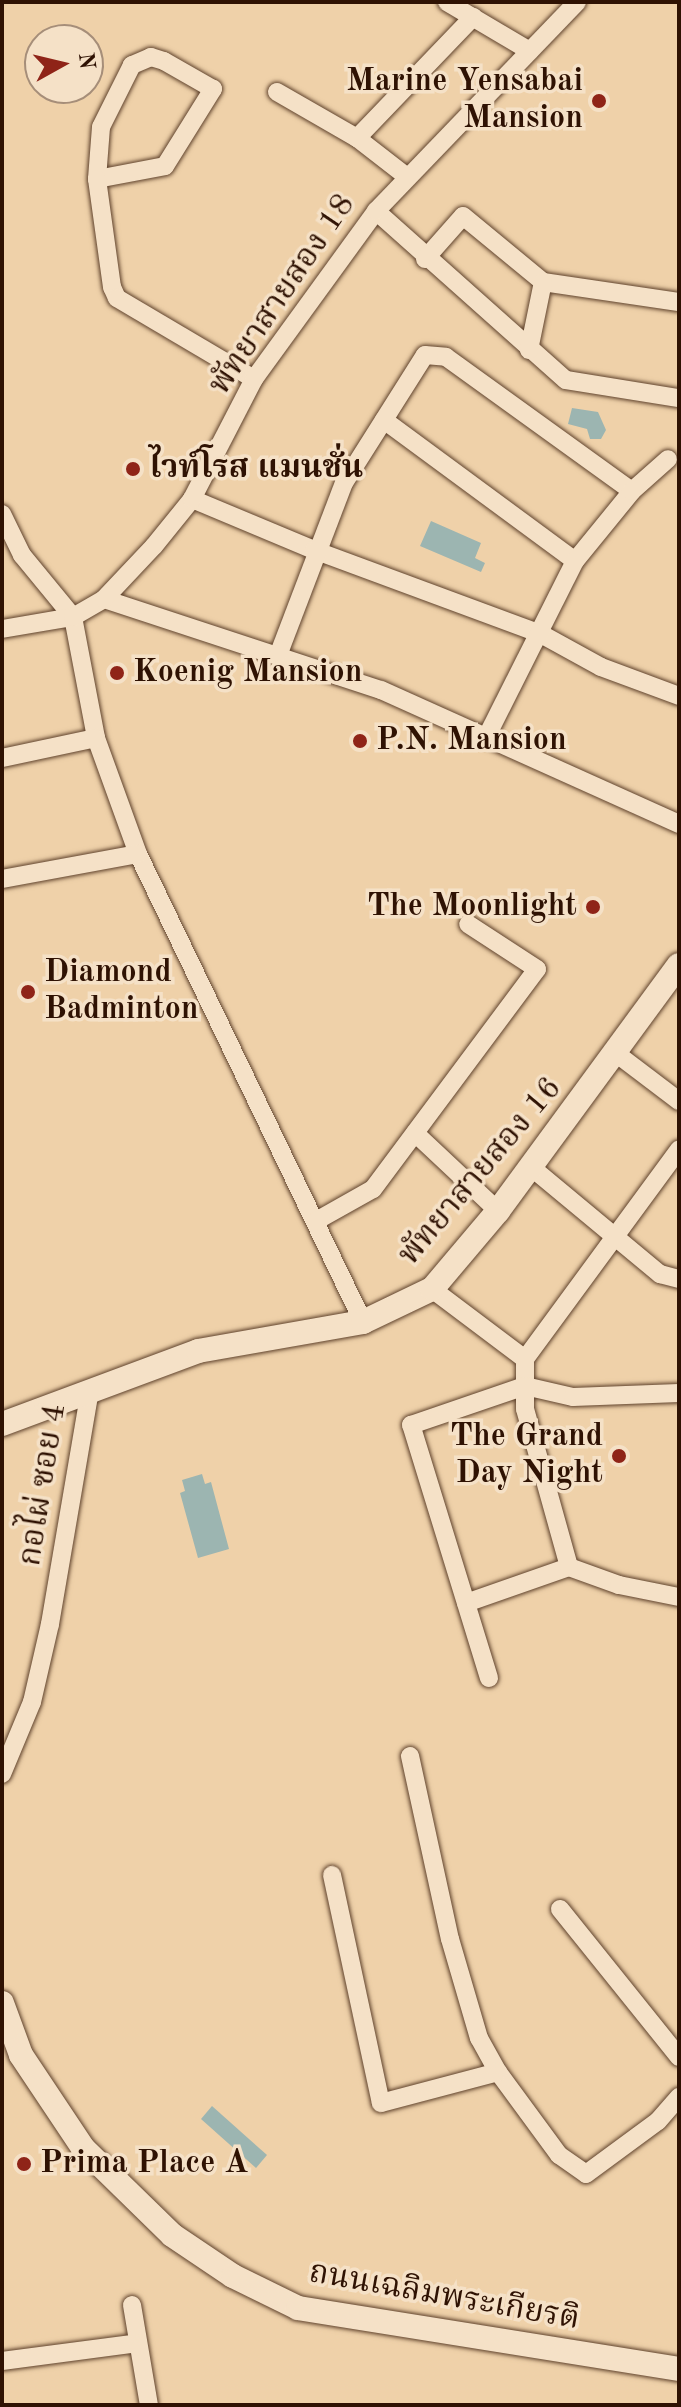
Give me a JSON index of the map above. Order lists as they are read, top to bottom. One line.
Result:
{"streets":{"street":["พัทยาสายสอง 18","พัทยาสายสอง 16","กอไผ่ ซอย 4","ถนนเฉลิมพระเกียรติ"]},"crossings":[["พัทยาสายสอง 16","กอไผ่ ซอย 4"]],"places":["Marine Yensabai Mansion","ไวท์โรส แมนชั่น","Koenig Mansion","P.N. Mansion","The Moonlight","Diamond Badminton","The Grand Day Night","Prima Place A"],"north":"right"}
